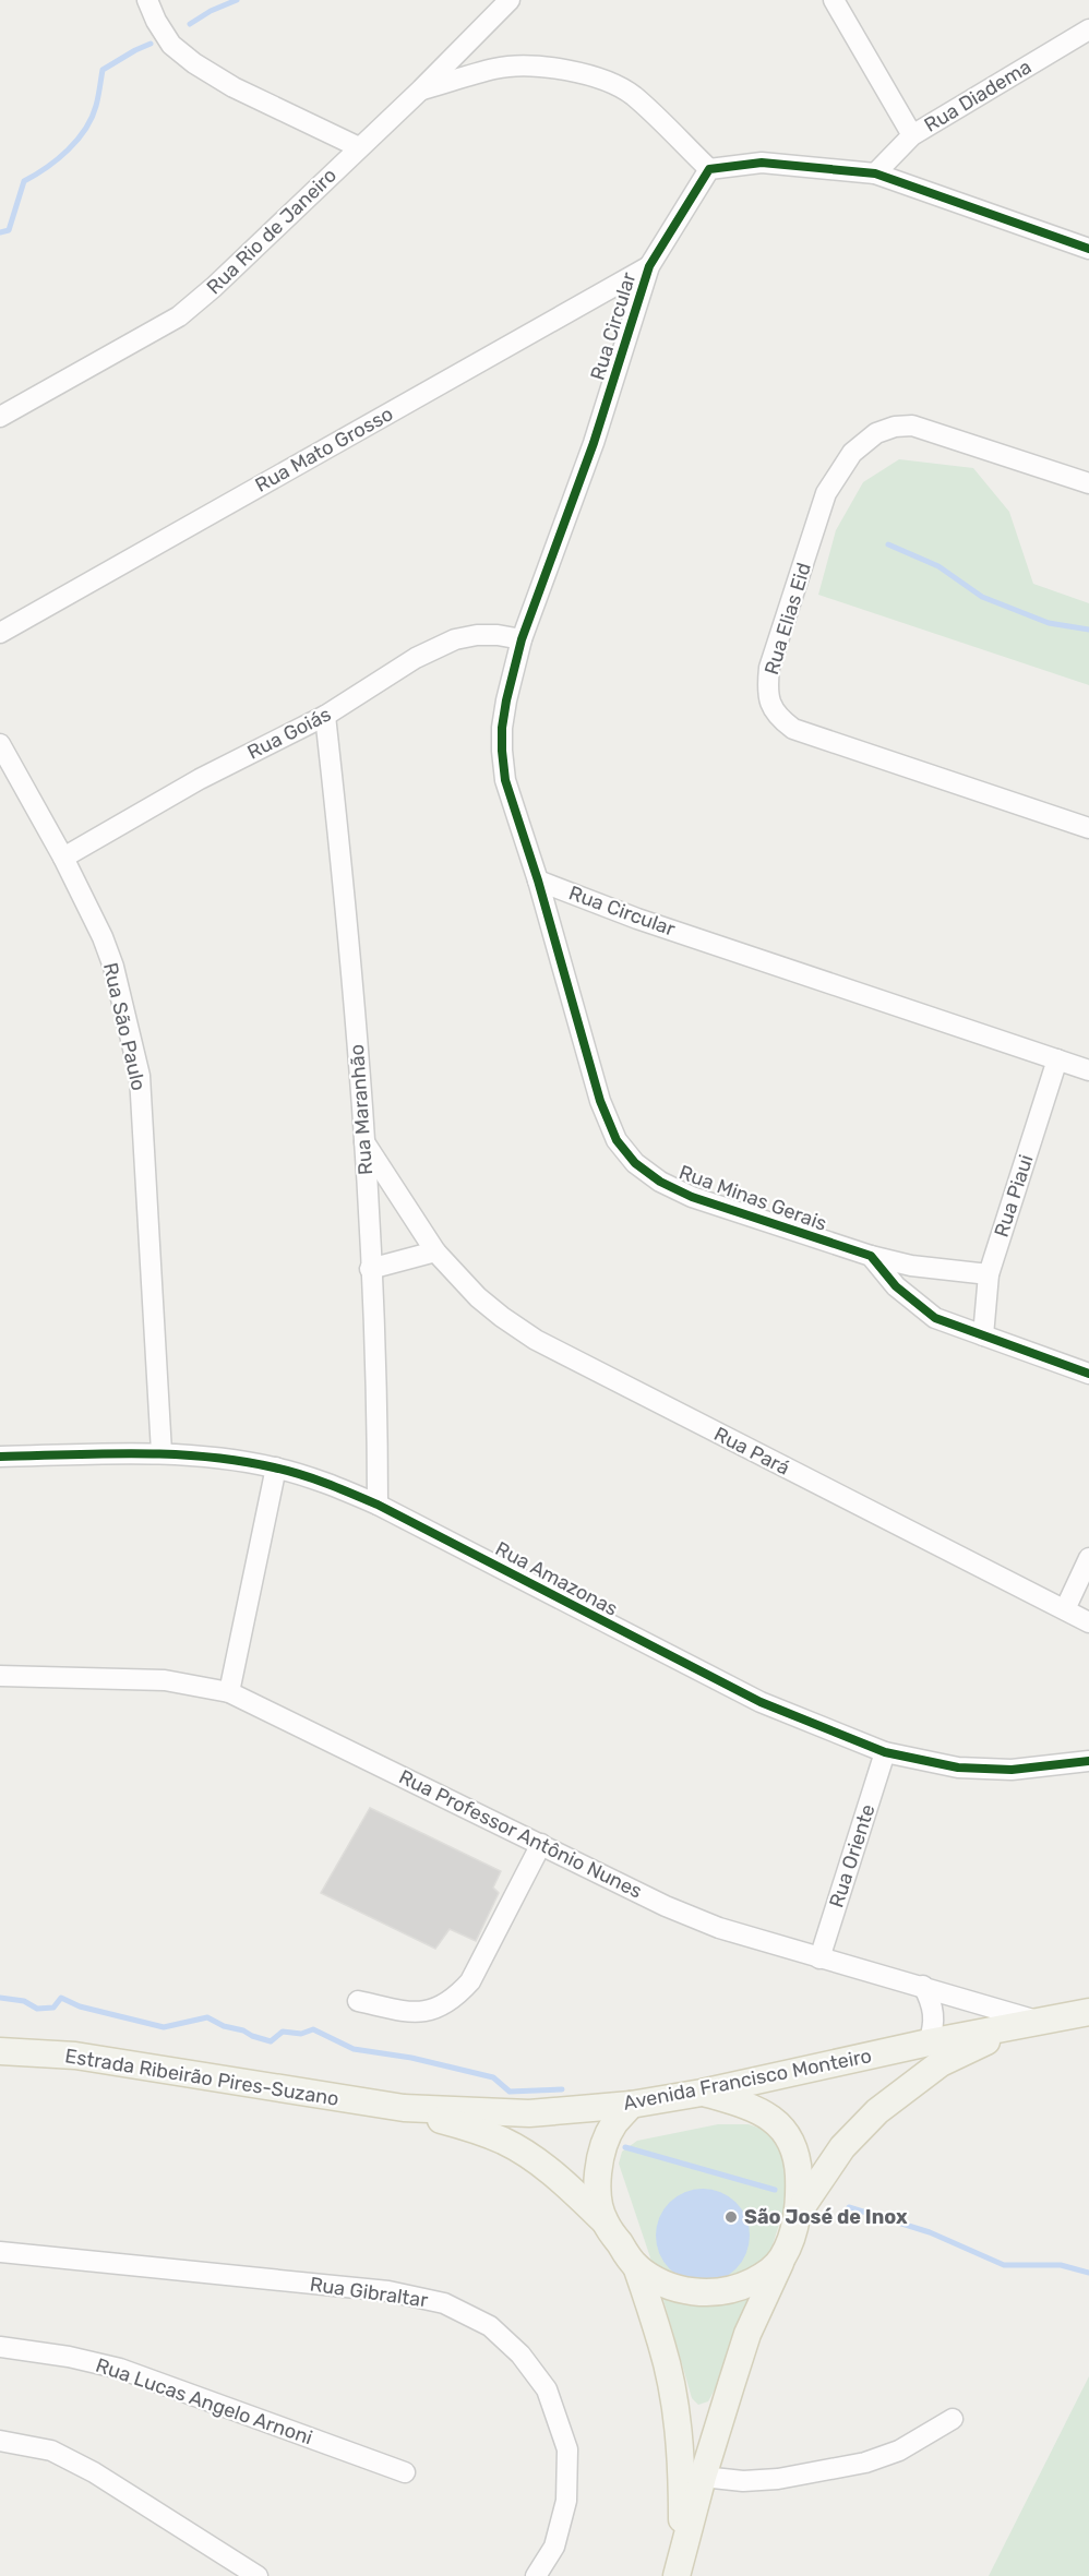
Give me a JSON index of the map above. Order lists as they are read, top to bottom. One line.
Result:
{"streets":{"main road":["Estrada Ribeirão Pires-Suzano","Avenida Francisco Monteiro"],"street":["Rua Diadema","Rua Rio de Janeiro","Rua Circular","Rua Mato Grosso","Rua Elias Eid","Rua Goiás","Rua São Paulo","Rua Maranhão","Rua Piaui","Rua Minas Gerais","Rua Pará","Rua Amazonas","Rua Professor Antônio Nunes","Rua Oriente","Rua Gibraltar","Rua Lucas Angelo Arnoni"]},"crossings":[["Rua Circular","Rua Mato Grosso"],["Rua Circular","Rua Goiás"],["Rua Circular","Rua Piaui"],["Rua Circular","Rua Minas Gerais"],["Rua Goiás","Rua São Paulo"],["Rua Goiás","Rua Maranhão"],["Rua São Paulo","Rua Amazonas"],["Rua Maranhão","Rua Pará"],["Rua Maranhão","Rua Amazonas"],["Rua Piaui","Rua Minas Gerais"],["Rua Amazonas","Rua Oriente"],["Rua Professor Antônio Nunes","Rua Oriente"],["Rua Professor Antônio Nunes","Avenida Francisco Monteiro"],["Estrada Ribeirão Pires-Suzano","Avenida Francisco Monteiro"]],"places":["São José de Inox"]}
